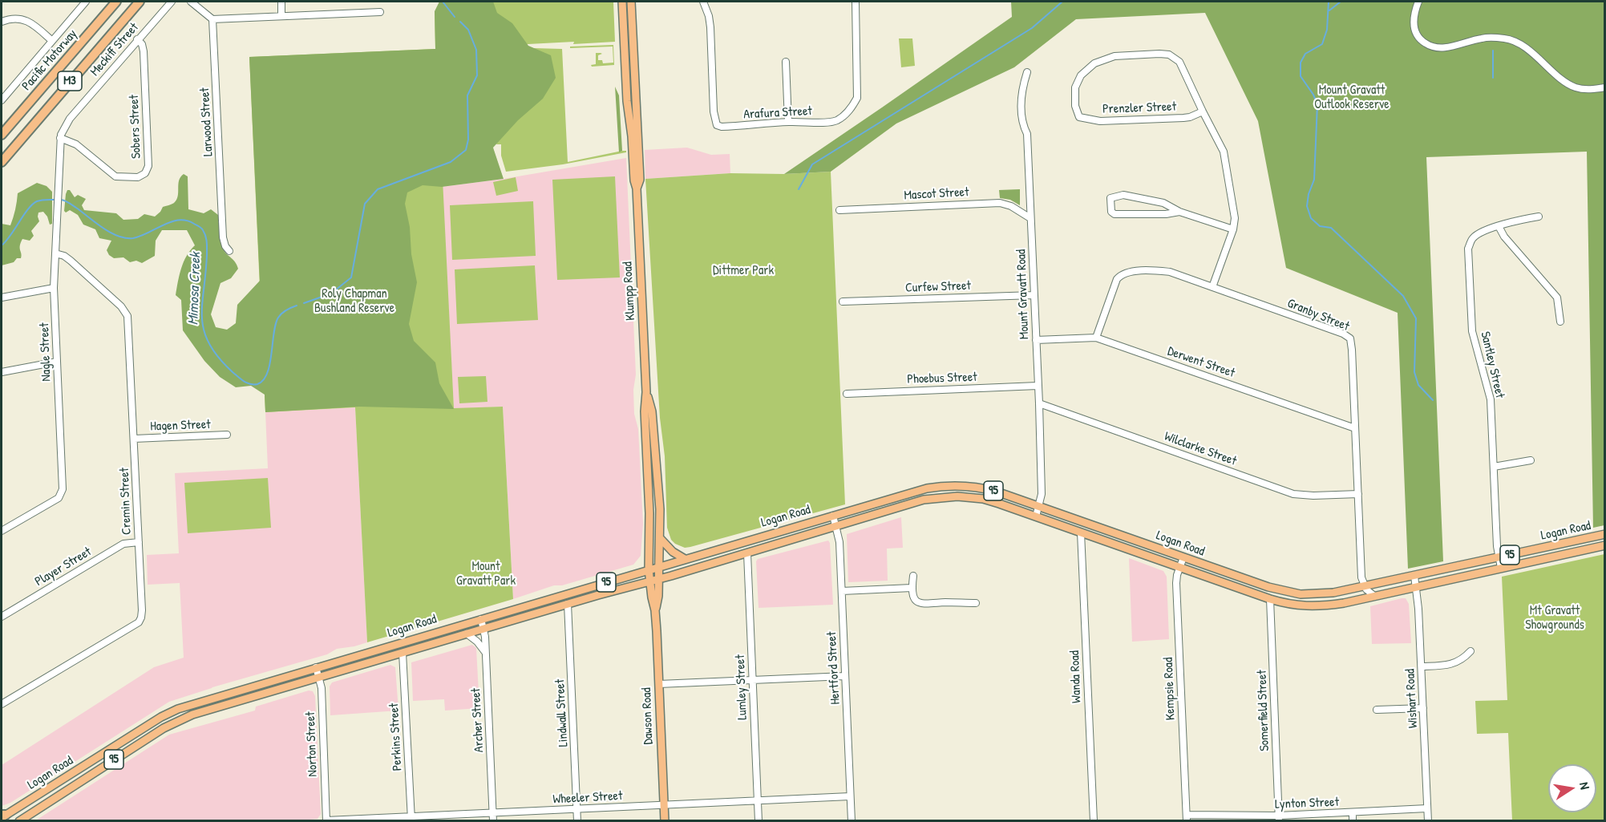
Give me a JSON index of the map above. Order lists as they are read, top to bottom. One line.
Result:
{"streets":{"highway":["Pacific Motorway","M3"],"main road":["Klumpp Road","95","Logan Road","Dawson Road"],"street":["Meckiff Street","Prenzler Street","Arafura Street","Larwood Street","Sobers Street","Mascot Street","Curfew Street","Mount Gravatt Road","Granby Street","Nagle Street","Derwent Street","Santley Street","Phoebus Street","Hagen Street","Wilclarke Street","Cremin Street","Player Street","Hertford Street","Wanda Road","Lumley Street","Kempsie Road","Wishart Road","Somerfield Street","Lindwall Street","Archer Street","Perkins Street","Norton Street","Wheeler Street","Lynton Street"]},"crossings":[["Meckiff Street","Sobers Street"],["Meckiff Street","Nagle Street"],["Prenzler Street","Granby Street"],["Sobers Street","Nagle Street"],["Mascot Street","Mount Gravatt Road"],["Curfew Street","Mount Gravatt Road"],["Klumpp Road","Logan Road"],["Klumpp Road","Dawson Road"],["Mount Gravatt Road","Derwent Street"],["Mount Gravatt Road","Phoebus Street"],["Mount Gravatt Road","Wilclarke Street"],["Mount Gravatt Road","Logan Road"],["Granby Street","Derwent Street"],["Granby Street","Wilclarke Street"],["Granby Street","Logan Road"],["Nagle Street","Cremin Street"],["Santley Street","Logan Road"],["Hagen Street","Cremin Street"],["Cremin Street","Player Street"],["Logan Road","Hertford Street"],["Logan Road","Wanda Road"],["Logan Road","Lumley Street"],["Logan Road","Kempsie Road"],["Logan Road","Wishart Road"],["Logan Road","Somerfield Street"],["Logan Road","Lindwall Street"],["Logan Road","Dawson Road"],["Logan Road","Archer Street"],["Logan Road","Perkins Street"],["Logan Road","Norton Street"],["Hertford Street","Wheeler Street"],["Lumley Street","Wheeler Street"],["Kempsie Road","Lynton Street"],["Wishart Road","Lynton Street"],["Somerfield Street","Lynton Street"],["Lindwall Street","Wheeler Street"],["Dawson Road","Wheeler Street"],["Archer Street","Wheeler Street"],["Perkins Street","Wheeler Street"],["Norton Street","Wheeler Street"]],"water":["Mimosa Creek"],"parks":["Mount Gravatt Outlook Reserve","Dittmer Park","Roly Chapman Bushland Reserve","Mount Gravatt Park","Mt Gravatt Showgrounds"],"north":"right"}
